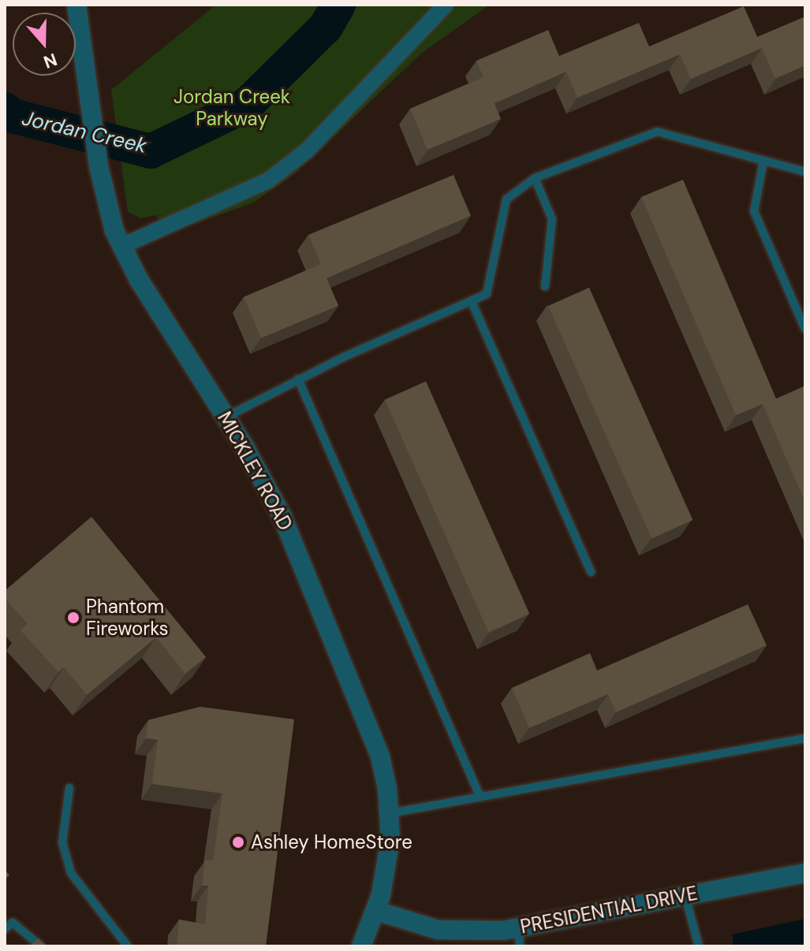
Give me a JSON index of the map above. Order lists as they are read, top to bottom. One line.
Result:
{"streets":{"street":["MICKLEY ROAD","PRESIDENTIAL DRIVE"]},"crossings":[["MICKLEY ROAD","PRESIDENTIAL DRIVE"]],"water":["Jordan Creek"],"parks":["Jordan Creek Parkway"],"places":["Phantom Fireworks","Ashley HomeStore"],"north":"bottom"}
